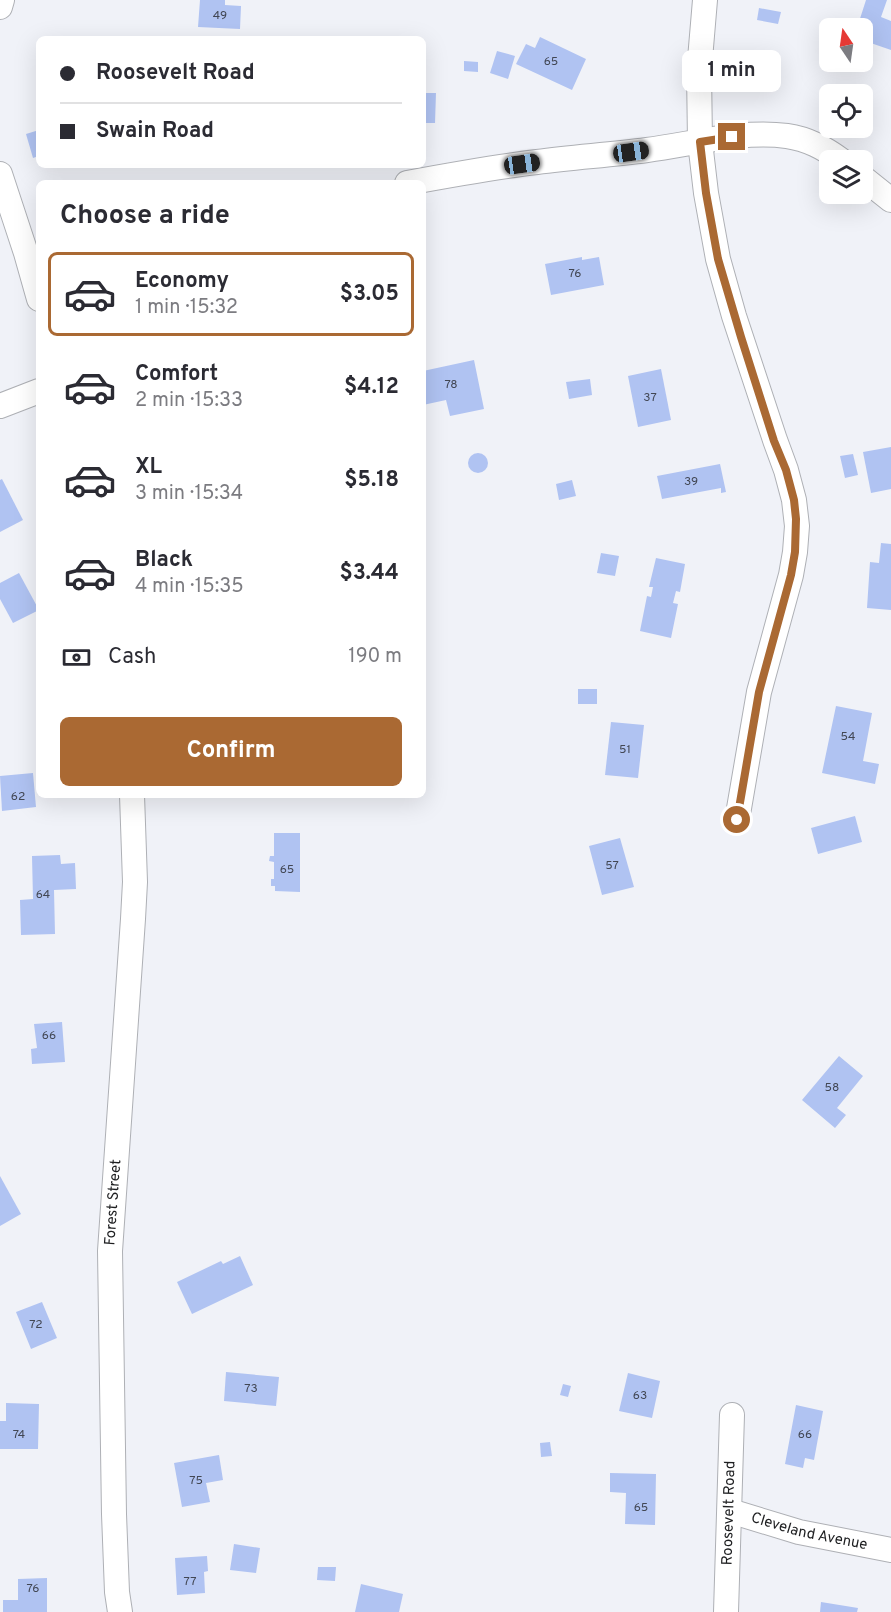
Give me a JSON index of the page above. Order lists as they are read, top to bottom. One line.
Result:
{"streets":{"street":["Forest Street","Roosevelt Road","Cleveland Avenue"]},"crossings":[["Roosevelt Road","Cleveland Avenue"]],"house_numbers":["49","65","76","78","37","39","54","51","62","57","65","64","66","58","72","73","63","74","66","75","65","77","76"],"north":"top","page":{"banner":["Roosevelt Road","Swain Road"],"bubble":"1 min","heading":"Choose a ride","list":[{"name":"Economy","note":"1 min · 15:32","value":"$3.05"},{"name":"Comfort","note":"2 min · 15:33","value":"$4.12"},{"name":"XL","note":"3 min · 15:34","value":"$5.18"},{"name":"Black","note":"4 min · 15:35","value":"$3.44"}],"pay":["Cash","190 m"],"buttons":"Confirm"}}
